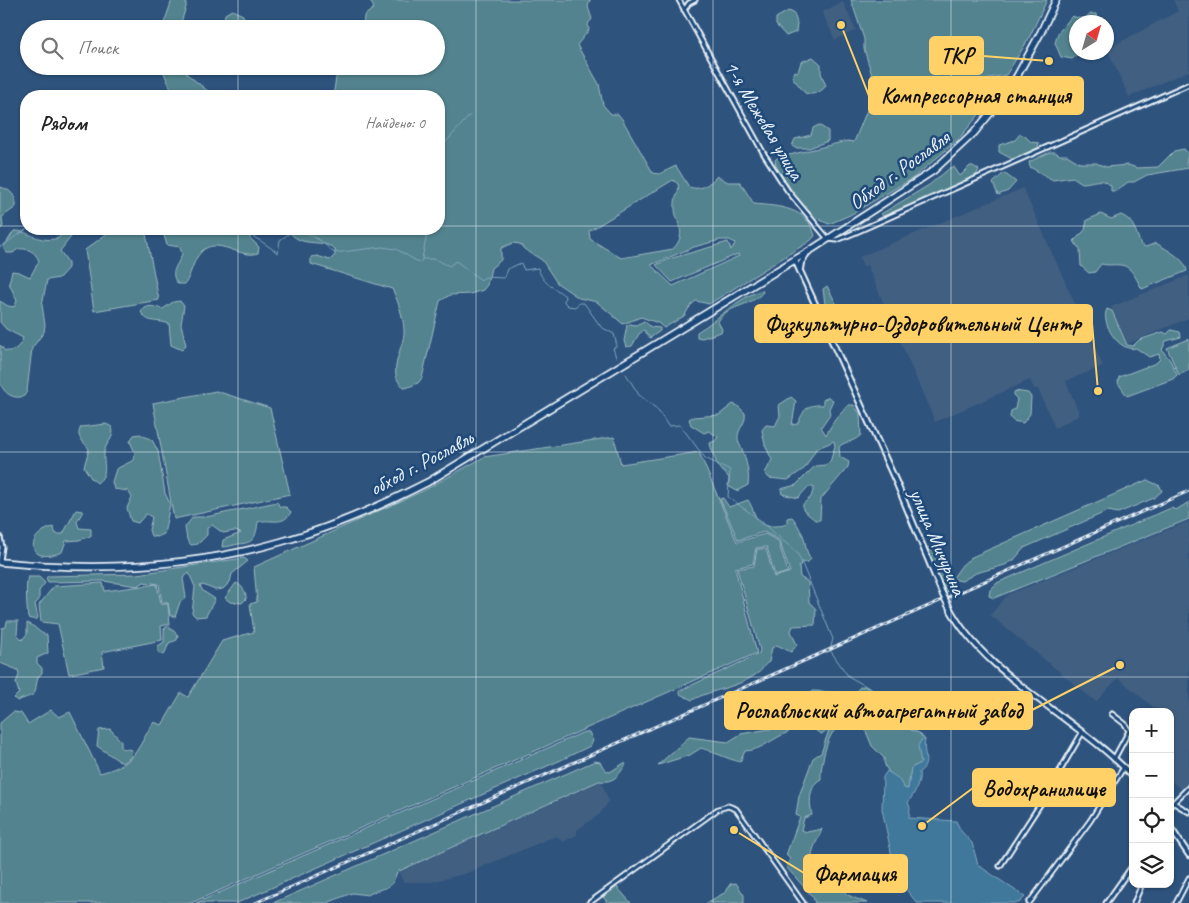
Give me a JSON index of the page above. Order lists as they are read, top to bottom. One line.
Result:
{"streets":{"highway":["Обход г. Рославля","обход г. Рославль"],"main road":["улица Мичурина"],"street":["1-я Межевая улица"]},"crossings":[["1-я Межевая улица","Обход г. Рославля"],["Обход г. Рославля","обход г. Рославль"],["обход г. Рославль","улица Мичурина"]],"places":["Компрессорная станция","ТКР","Физкультурно-Оздоровительный Центр","Рославльский автоагрегатный завод","Водохранилище","Фармация"],"north":"top right","page":{"search":"Поиск","heading":["Рядом","Найдено: 0"],"map_buttons":["+","−"]}}
